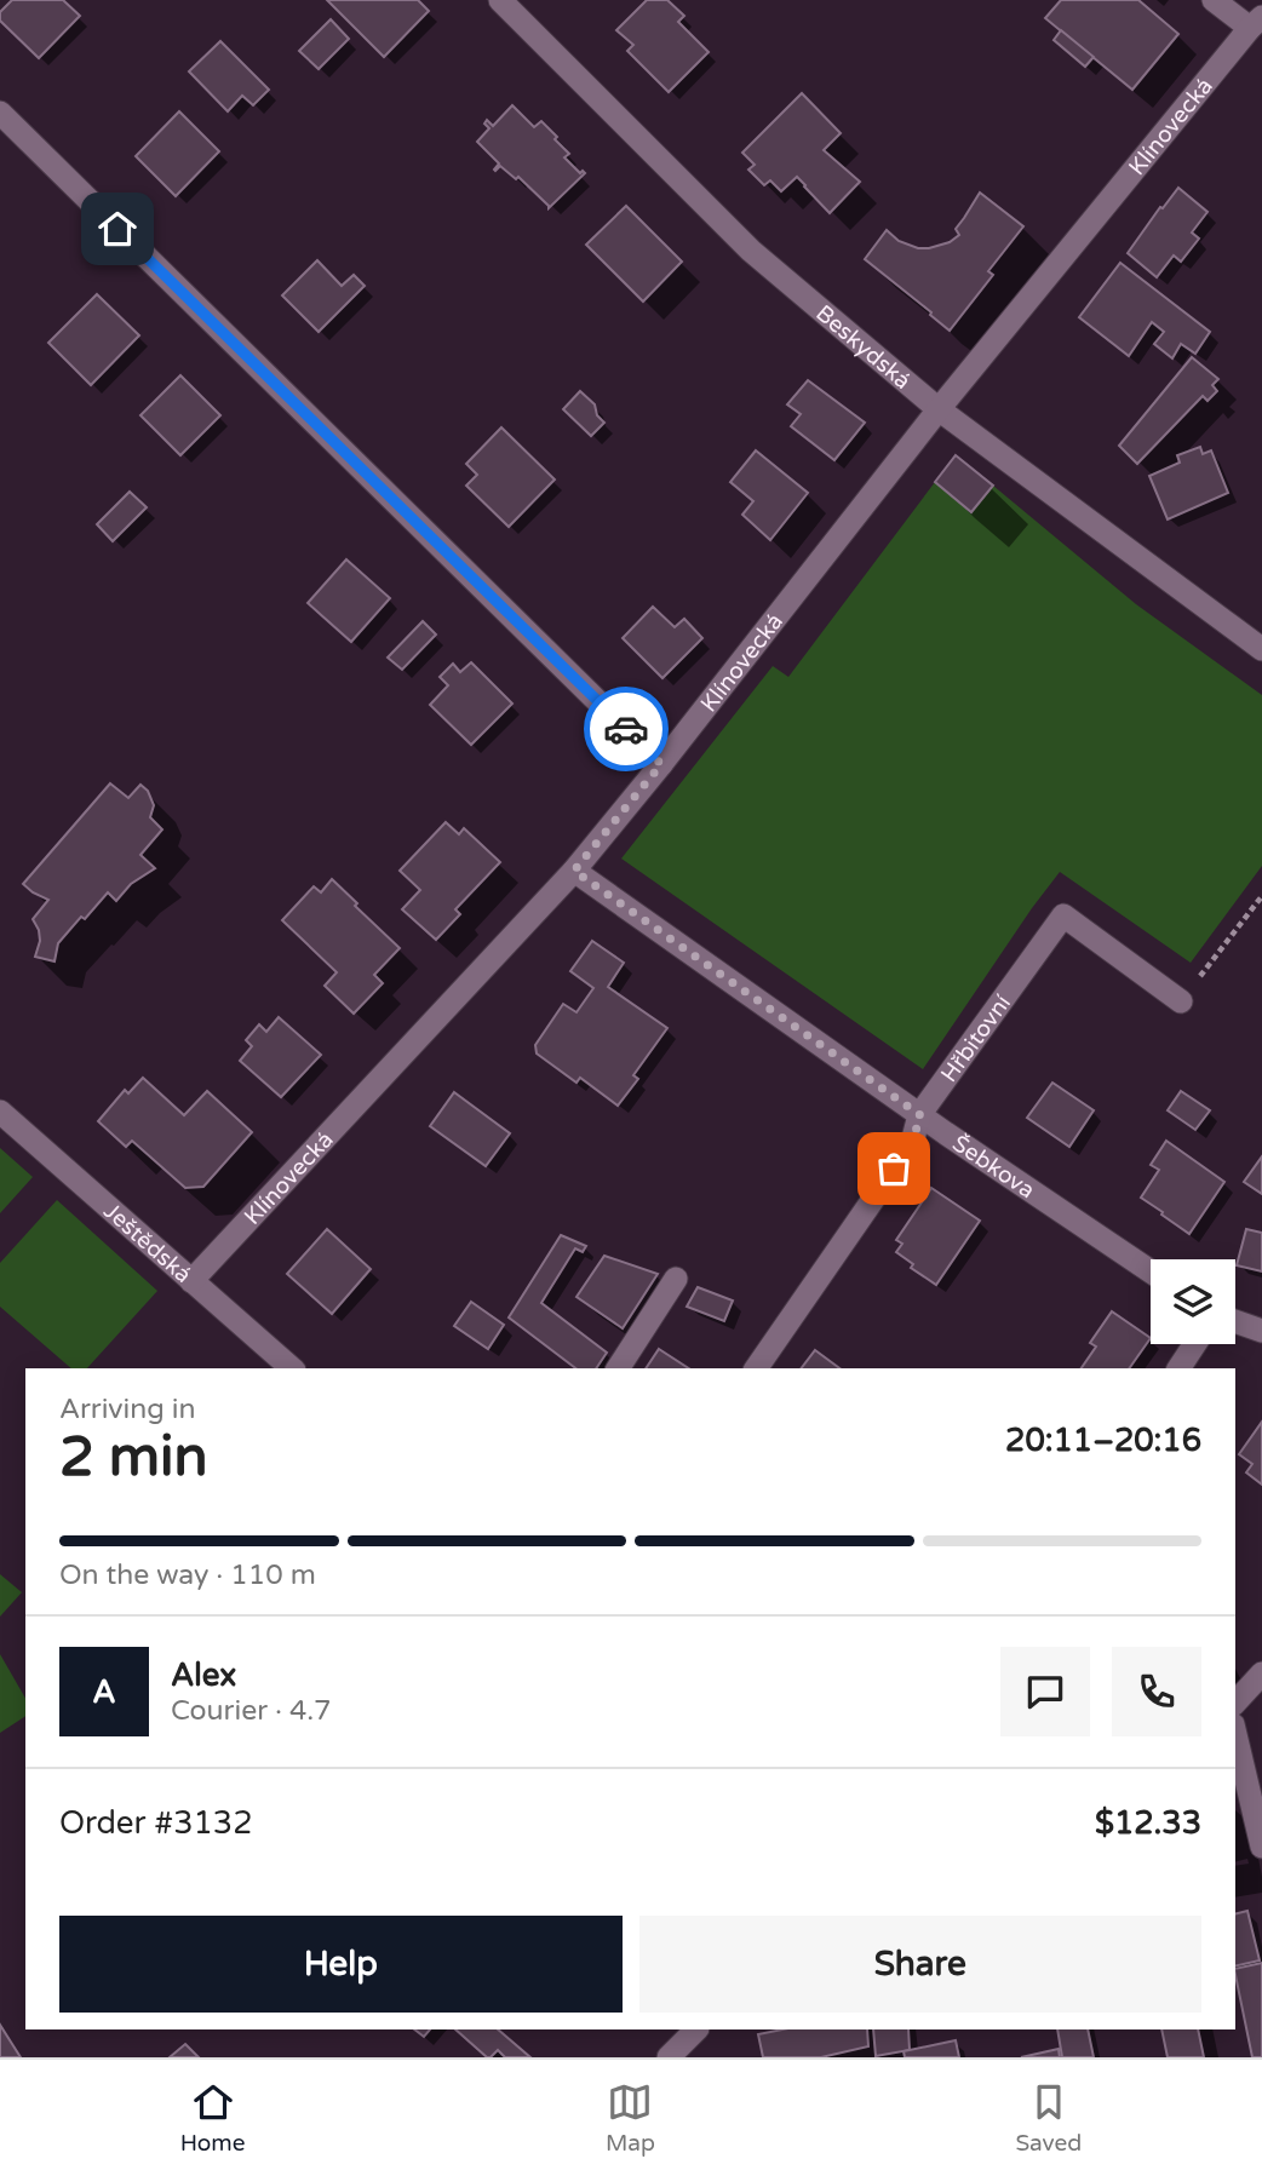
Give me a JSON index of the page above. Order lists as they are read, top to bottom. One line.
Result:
{"streets":{"street":["Klínovecká","Beskydská","Hřbitovní","Šebkova","Ještědská"]},"crossings":[["Klínovecká","Beskydská"],["Klínovecká","Šebkova"],["Klínovecká","Ještědská"],["Hřbitovní","Šebkova"]],"page":{"heading":["2 min","Arriving in","20:11–20:16"],"panel":["Alex","Courier · 4.7","Order #3132","$12.33"],"bar":"On the way · 110 m","round":"A","buttons":["Help","Share"],"tabs":["Home","Map","Saved"]}}
